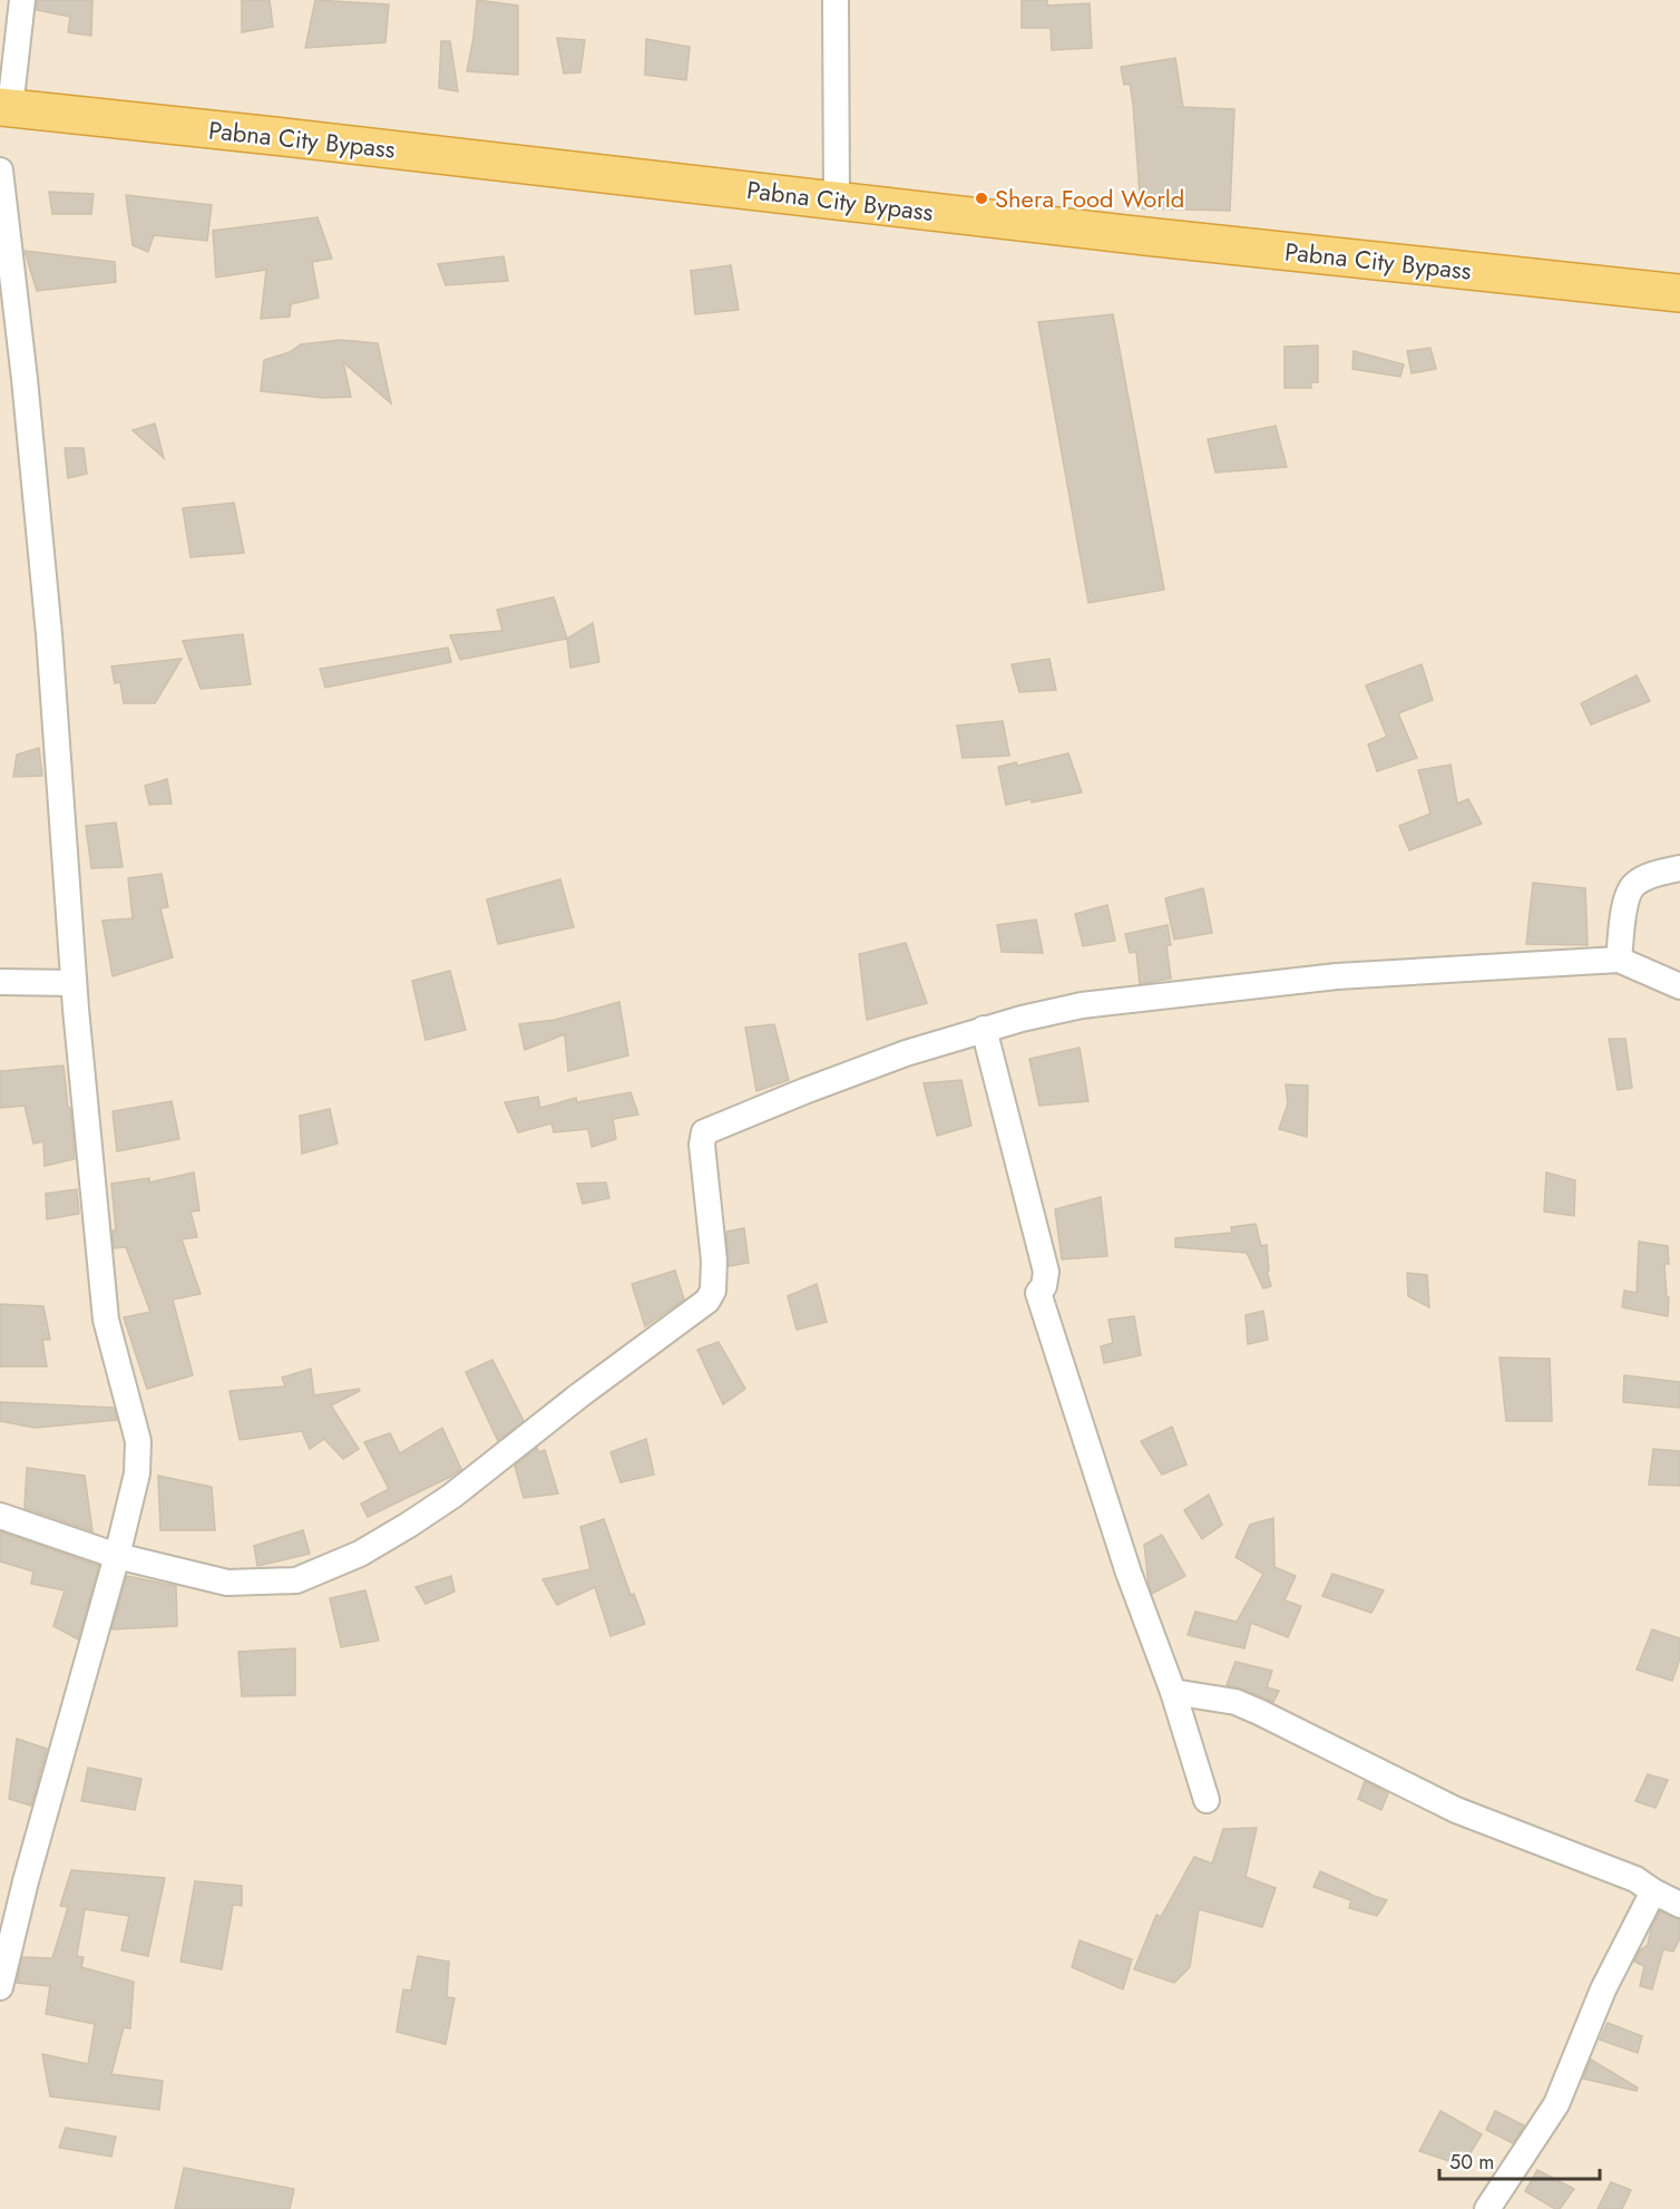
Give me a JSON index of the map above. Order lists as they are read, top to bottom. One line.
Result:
{"streets":{"highway":["Pabna City Bypass"]},"places":["Shera Food World"],"scale_bar":"50 m"}
